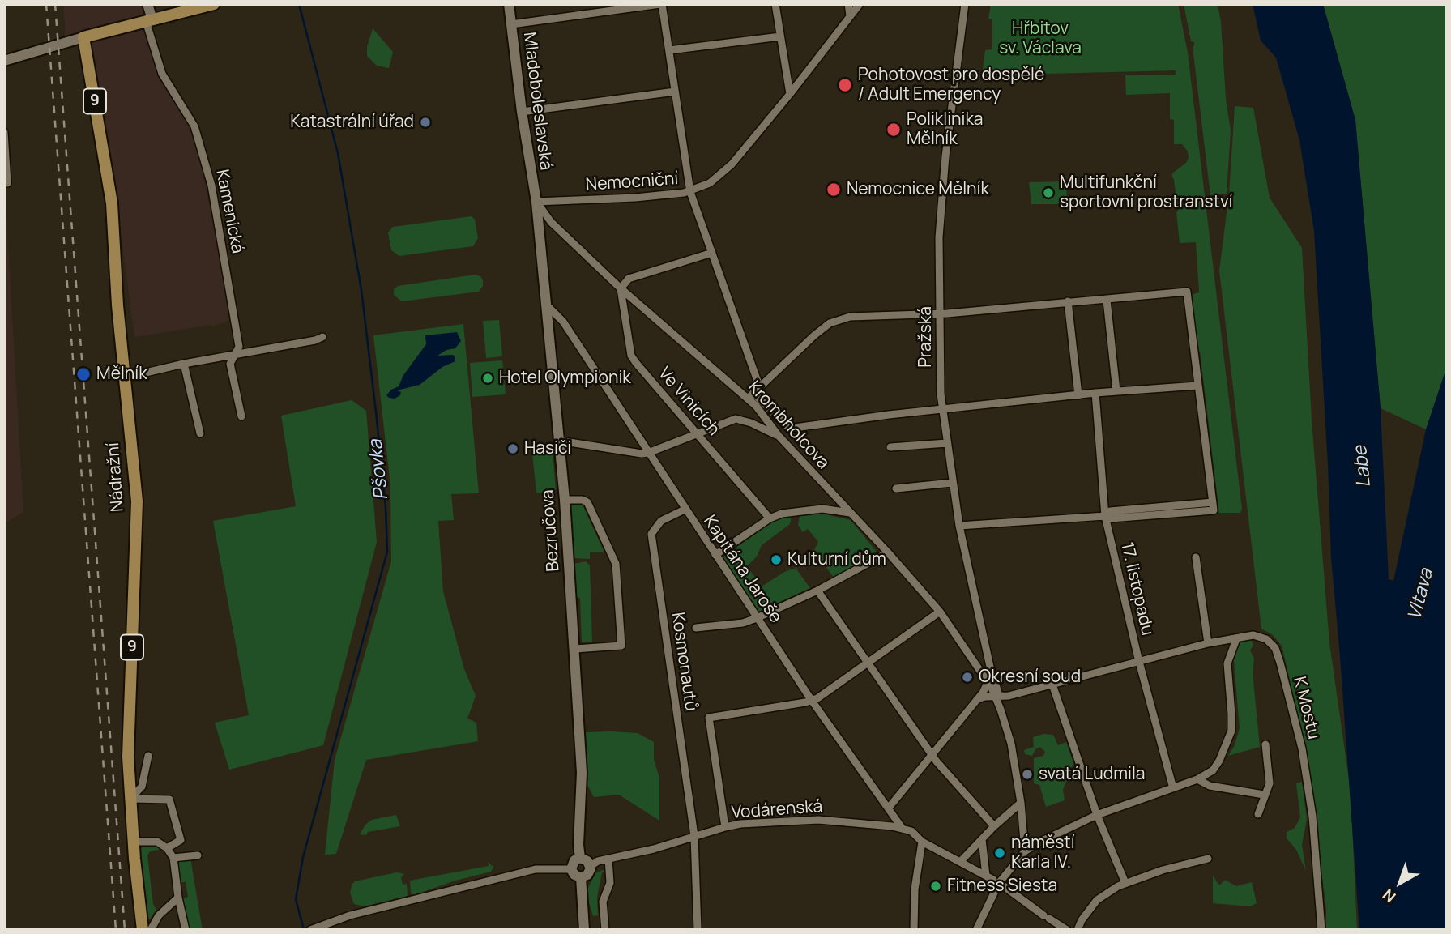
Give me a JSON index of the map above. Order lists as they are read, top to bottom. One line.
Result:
{"streets":{"main road":["9","Nádražní"],"street":["Mladoboleslavská","Nemocniční","Kamenická","Pražská","Ve Vinicích","Krombholcova","Bezručova","Kapitána Jaroše","17. listopadu","Kosmonautů","K Mostu","Vodárenská"]},"crossings":[["Mladoboleslavská","Nemocniční"],["Mladoboleslavská","Krombholcova"],["Mladoboleslavská","Bezručova"],["Nemocniční","Krombholcova"],["Nemocniční","Bezručova"],["Pražská","Krombholcova"],["Ve Vinicích","Krombholcova"],["Krombholcova","Bezručova"],["Bezručova","Kapitána Jaroše"],["Bezručova","Vodárenská"],["Kapitána Jaroše","Kosmonautů"],["Kapitána Jaroše","Vodárenská"],["Kosmonautů","Vodárenská"]],"water":["Labe","Pšovka","Vltava"],"parks":["Hřbitov sv. Václava"],"places":["Pohotovost pro dospělé / Adult Emergency","Katastrální úřad","Poliklinika Mělník","Nemocnice Mělník","Multifunkční sportovní prostranství","Mělník","Hotel Olympionik","Hasiči","Kulturní dům","Okresní soud","svatá Ludmila","náměstí Karla IV.","Fitness Siesta"],"north":"bottom left"}
